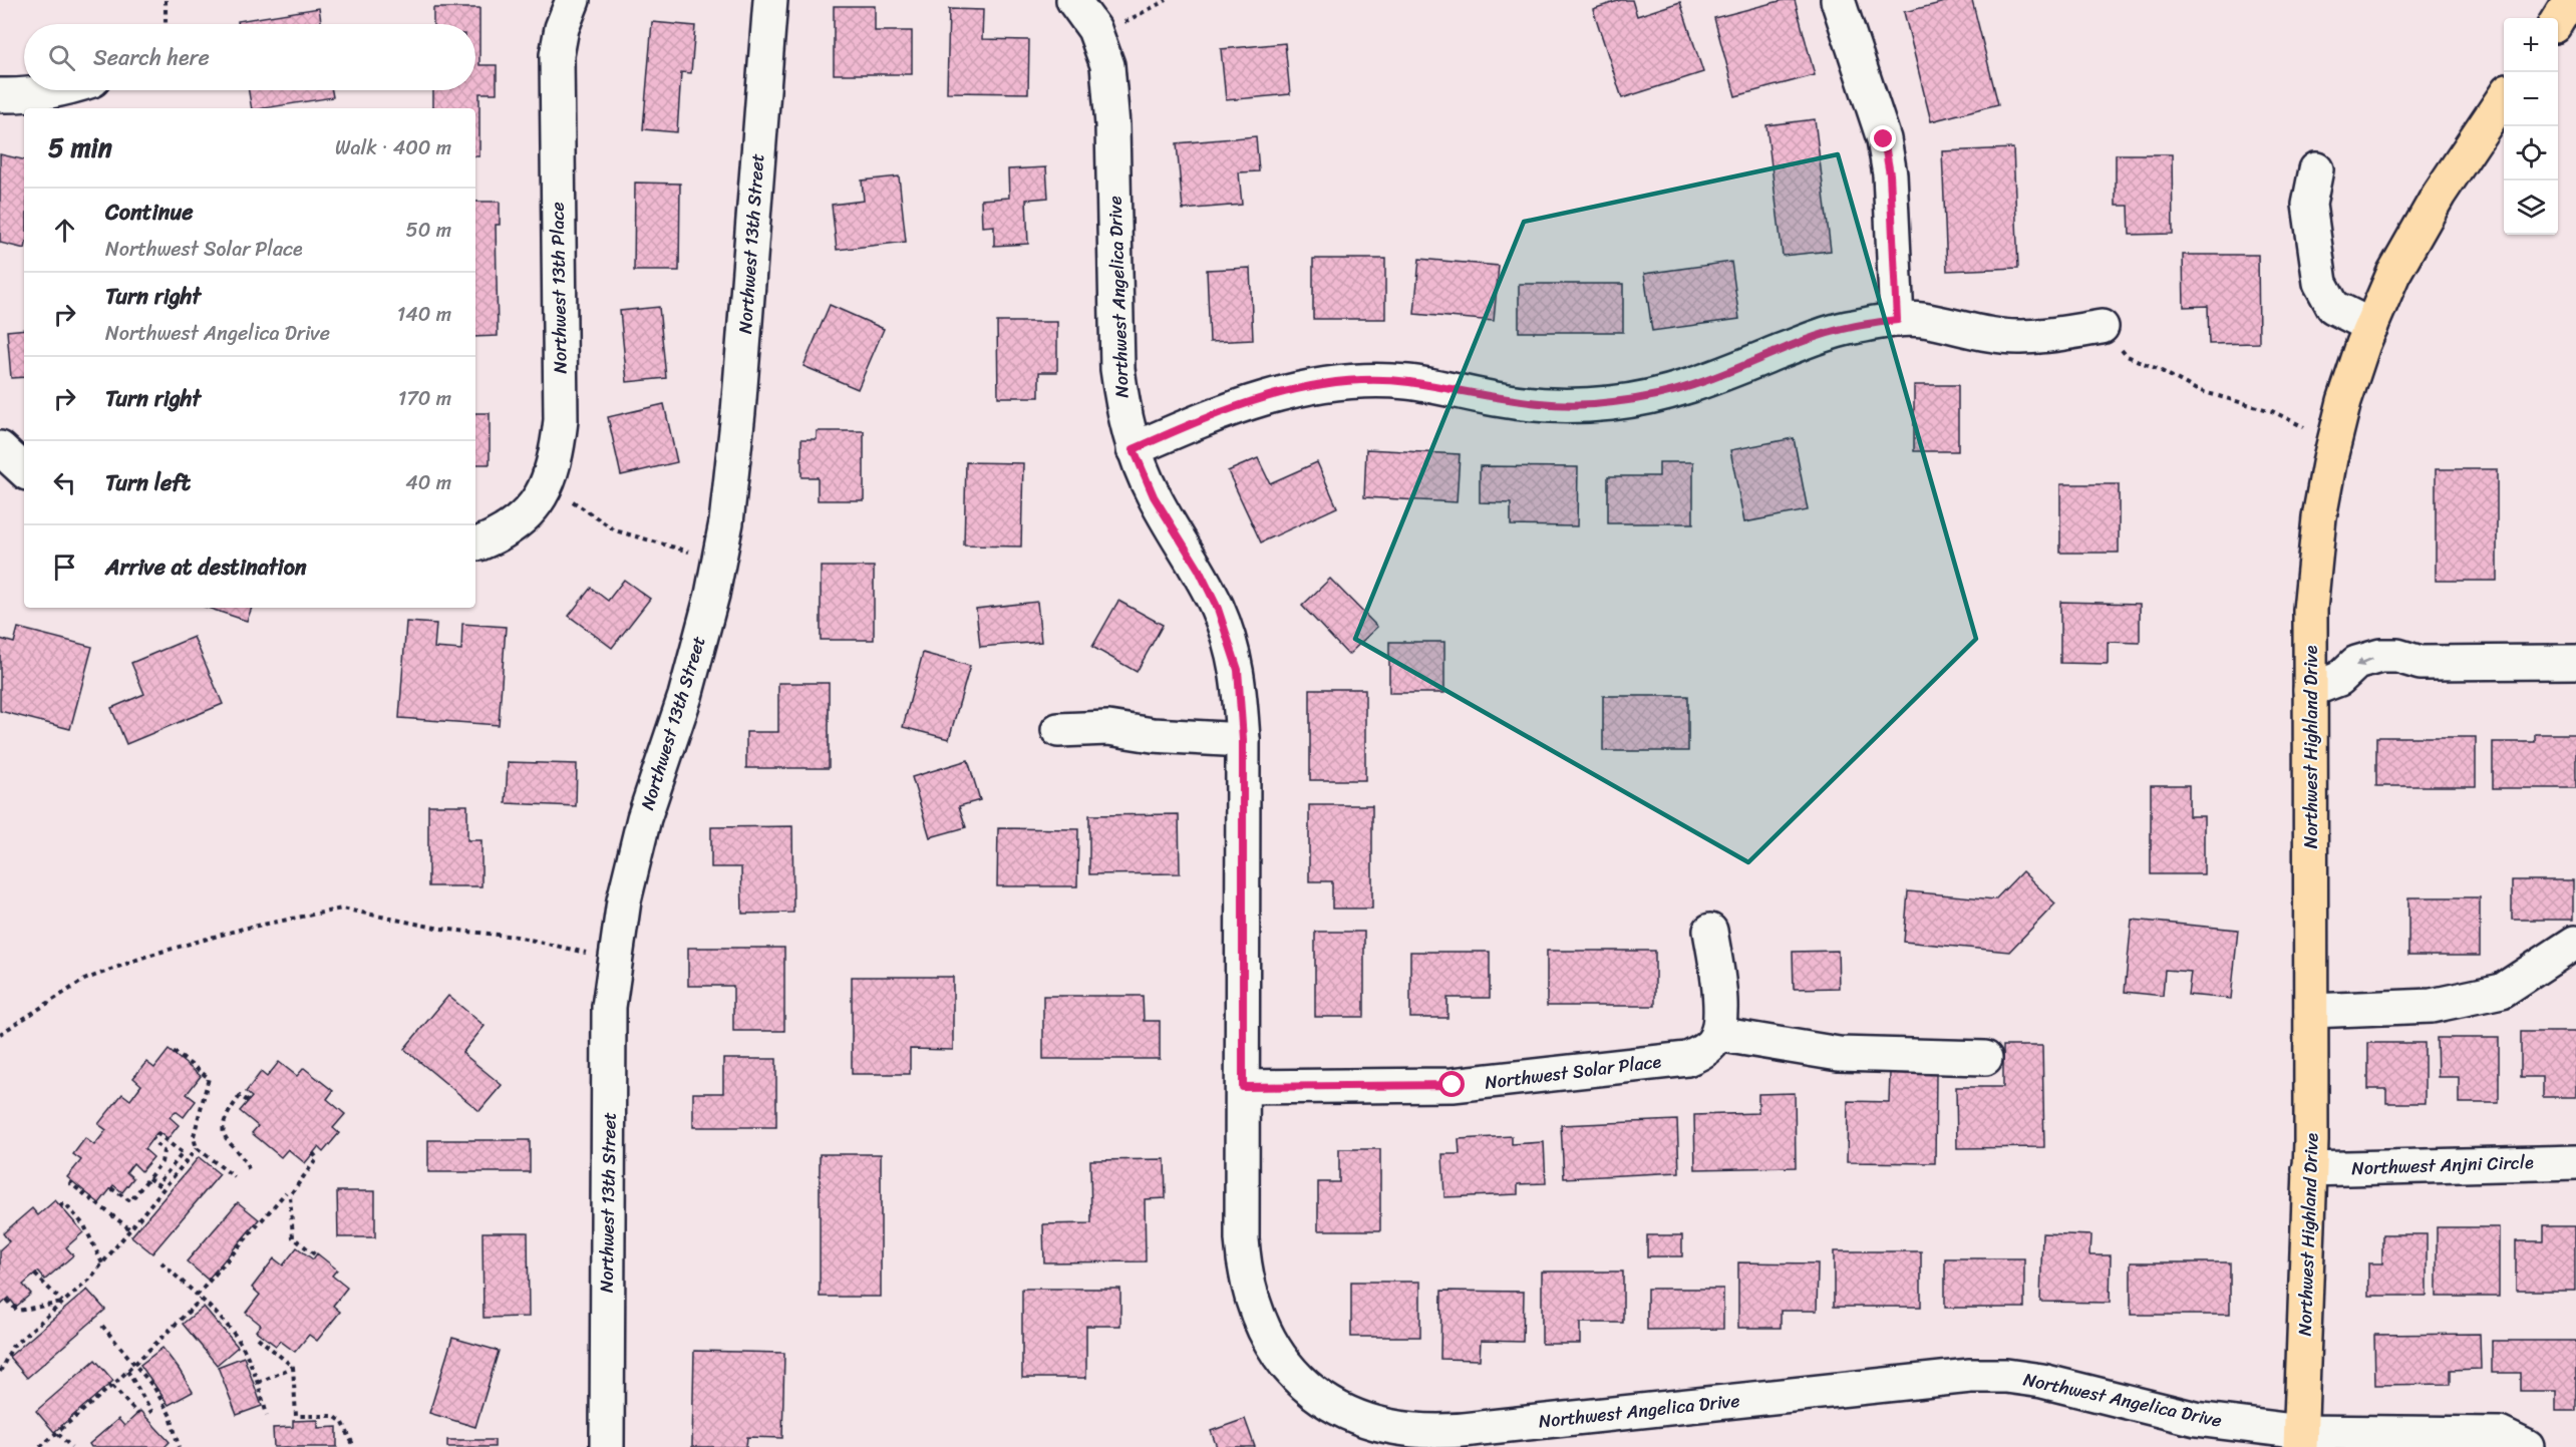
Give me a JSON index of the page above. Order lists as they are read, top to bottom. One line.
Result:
{"streets":{"main road":["Northwest Highland Drive"],"street":["Northwest 13th Street","Northwest 13th Place","Northwest Angelica Drive","Northwest Solar Place","Northwest Anjni Circle"]},"crossings":[["Northwest Angelica Drive","Northwest Highland Drive"],["Northwest Angelica Drive","Northwest Solar Place"],["Northwest Highland Drive","Northwest Anjni Circle"]],"page":{"map_buttons":["+","−"],"search":"Search here","heading":["5 min","Walk · 400 m"],"list":[["Continue","Northwest Solar Place","50 m"],["Turn right","Northwest Angelica Drive","140 m"],["Turn right","170 m"],["Turn left","40 m"],"Arrive at destination"]}}
